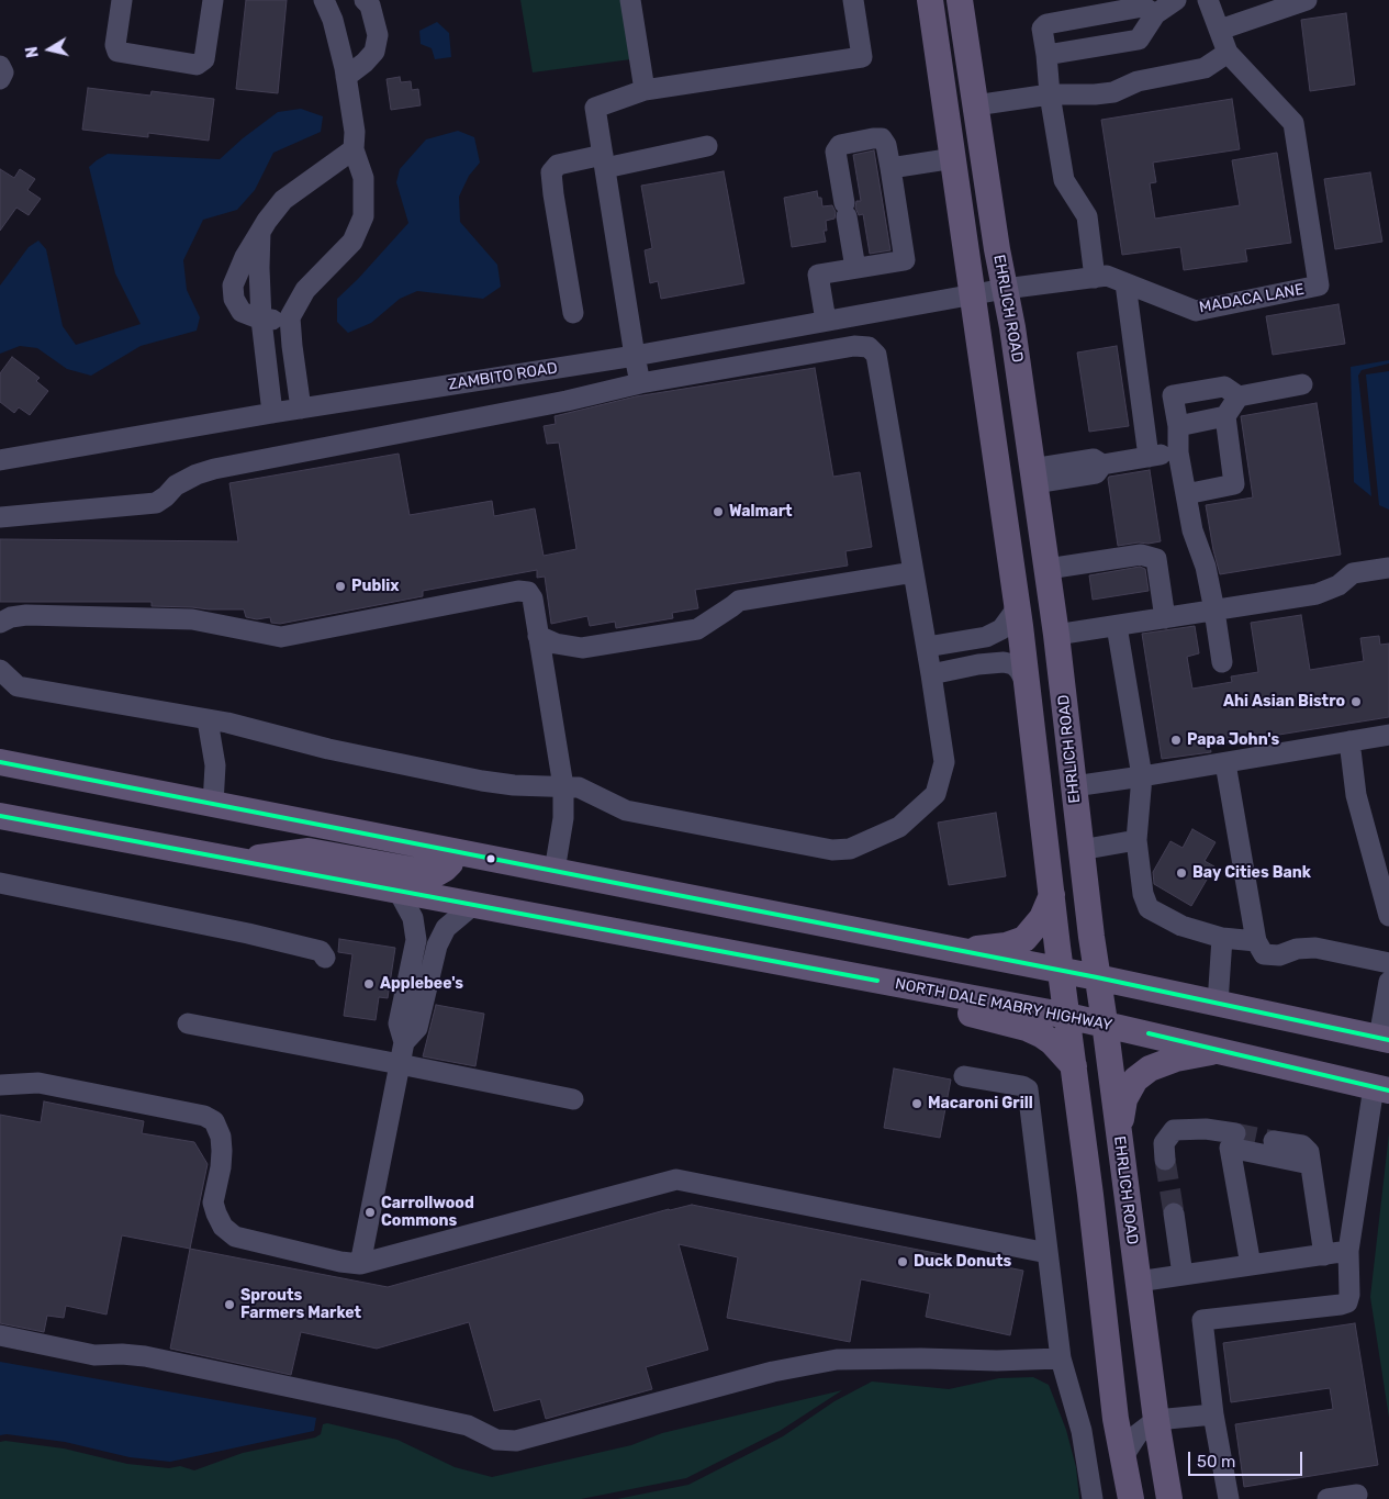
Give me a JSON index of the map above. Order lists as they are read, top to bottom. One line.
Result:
{"streets":{"main road":["EHRLICH ROAD","NORTH DALE MABRY HIGHWAY"],"street":["MADACA LANE","ZAMBITO ROAD"]},"crossings":[["MADACA LANE","EHRLICH ROAD"],["MADACA LANE","ZAMBITO ROAD"],["EHRLICH ROAD","ZAMBITO ROAD"],["EHRLICH ROAD","NORTH DALE MABRY HIGHWAY"]],"places":["Walmart","Publix","Ahi Asian Bistro","Papa John's","Bay Cities Bank","Applebee's","Macaroni Grill","Carrollwood Commons","Duck Donuts","Sprouts Farmers Market"],"scale_bar":"50 m","north":"left"}
